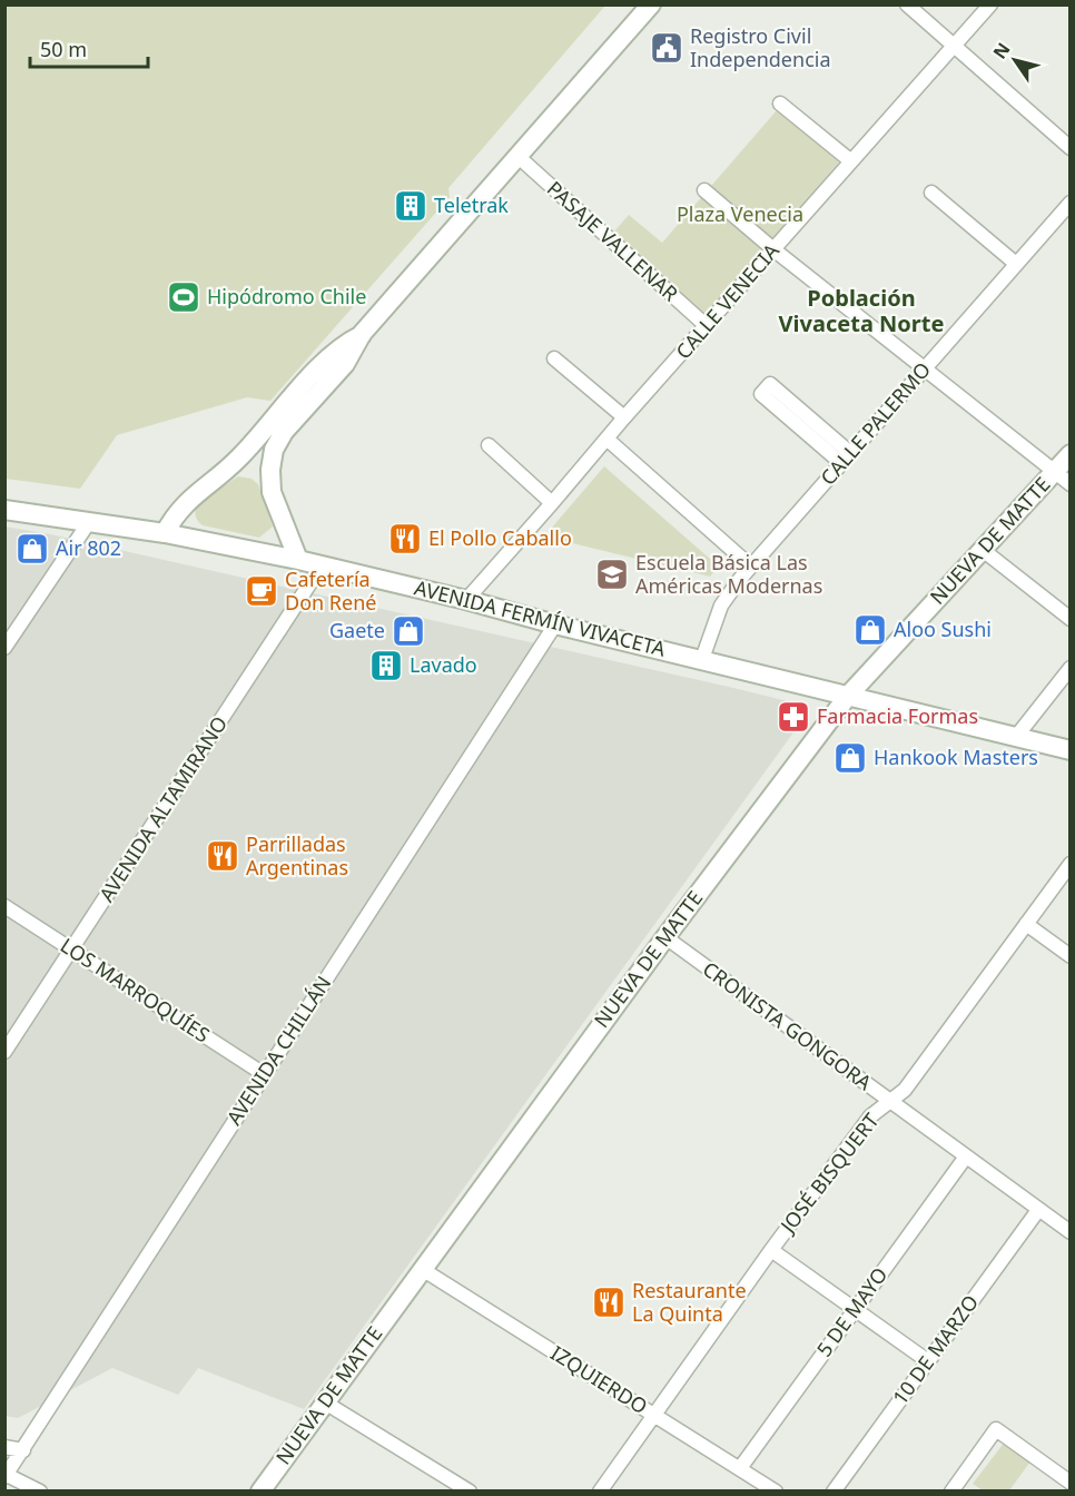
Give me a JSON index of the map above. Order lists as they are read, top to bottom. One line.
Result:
{"streets":{"street":["PASAJE VALLENAR","CALLE VENECIA","CALLE PALERMO","NUEVA DE MATTE","AVENIDA FERMÍN VIVACETA","AVENIDA ALTAMIRANO","LOS MARROQUÍES","CRONISTA GONGORA","AVENIDA CHILLÁN","JOSÉ BISQUERT","5 DE MAYO","10 DE MARZO","IZQUIERDO"]},"crossings":[["PASAJE VALLENAR","CALLE VENECIA"],["CALLE VENECIA","AVENIDA FERMÍN VIVACETA"],["CALLE PALERMO","AVENIDA FERMÍN VIVACETA"],["NUEVA DE MATTE","AVENIDA FERMÍN VIVACETA"],["NUEVA DE MATTE","CRONISTA GONGORA"],["NUEVA DE MATTE","IZQUIERDO"],["AVENIDA FERMÍN VIVACETA","AVENIDA ALTAMIRANO"],["AVENIDA FERMÍN VIVACETA","AVENIDA CHILLÁN"],["AVENIDA ALTAMIRANO","LOS MARROQUÍES"],["LOS MARROQUÍES","AVENIDA CHILLÁN"],["CRONISTA GONGORA","JOSÉ BISQUERT"],["CRONISTA GONGORA","5 DE MAYO"],["CRONISTA GONGORA","10 DE MARZO"],["JOSÉ BISQUERT","IZQUIERDO"],["5 DE MAYO","IZQUIERDO"]],"districts":["Población Vivaceta Norte"],"parks":["Plaza Venecia"],"places":{"public building":["Registro Civil Independencia"],"building":["Teletrak","Lavado"],"sports":["Hipódromo Chile"],"restaurant":["El Pollo Caballo","Parrilladas Argentinas","Restaurante La Quinta"],"shop":["Air 802","Aloo Sushi","Gaete","Hankook Masters"],"school or university":["Escuela Básica Las Américas Modernas"],"cafe":["Cafetería Don René"],"pharmacy":["Farmacia Formas"]},"scale_bar":"50 m","north":"top left"}
